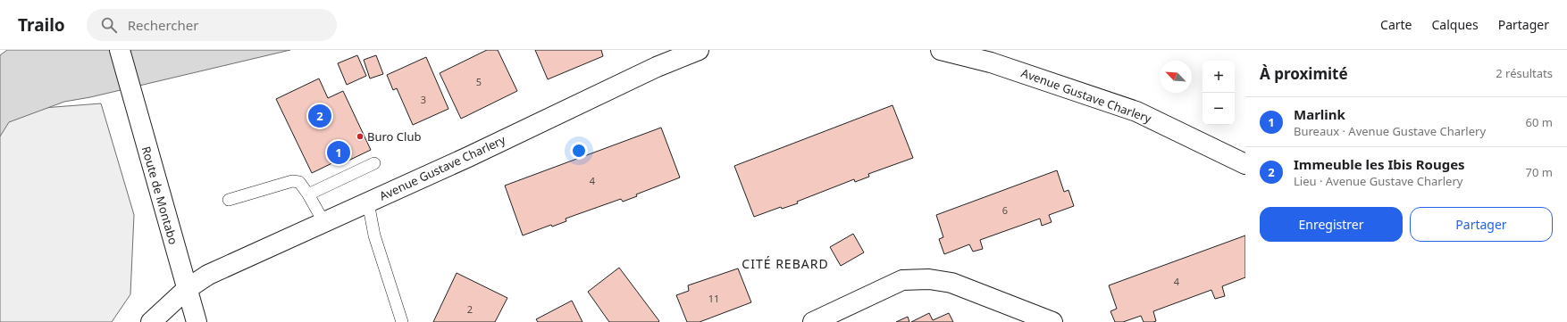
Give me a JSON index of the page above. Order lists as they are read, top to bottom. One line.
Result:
{"streets":{"street":["Avenue Gustave Charlery","Route de Montabo"]},"crossings":[["Avenue Gustave Charlery","Route de Montabo"]],"districts":["CITÉ REBARD"],"places":["Buro Club"],"house_numbers":["5","3","4","6","4","11","2"],"north":"top left","page":{"header":"Trailo","search":"Rechercher","nav":["Carte","Calques","Partager"],"heading":["À proximité","2 résultats"],"map_buttons":["+","−"],"list":[{"mark":"1","name":"Marlink","note":"Bureaux · Avenue Gustave Charlery","value":"60 m"},{"mark":"2","name":"Immeuble les Ibis Rouges","note":"Lieu · Avenue Gustave Charlery","value":"70 m"}],"pins":["2","1"],"buttons":["Enregistrer","Partager"]}}
